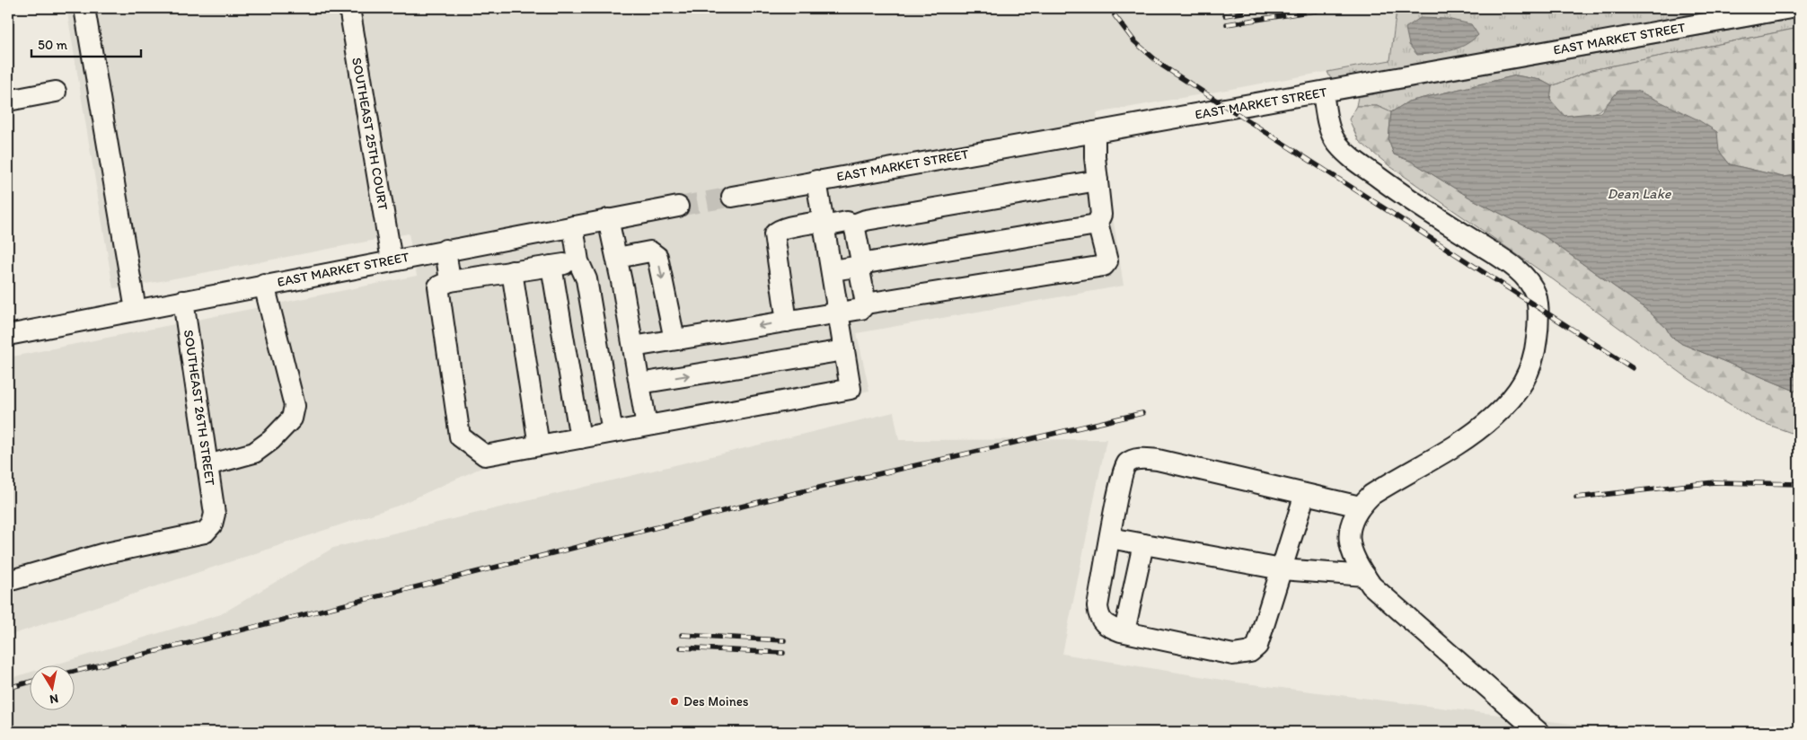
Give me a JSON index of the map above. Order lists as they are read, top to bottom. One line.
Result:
{"streets":{"street":["EAST MARKET STREET","SOUTHEAST 25TH COURT","SOUTHEAST 26TH STREET"]},"crossings":[["EAST MARKET STREET","SOUTHEAST 25TH COURT"],["EAST MARKET STREET","SOUTHEAST 26TH STREET"]],"water":["Dean Lake"],"places":["Des Moines"],"scale_bar":"50 m","north":"bottom"}
